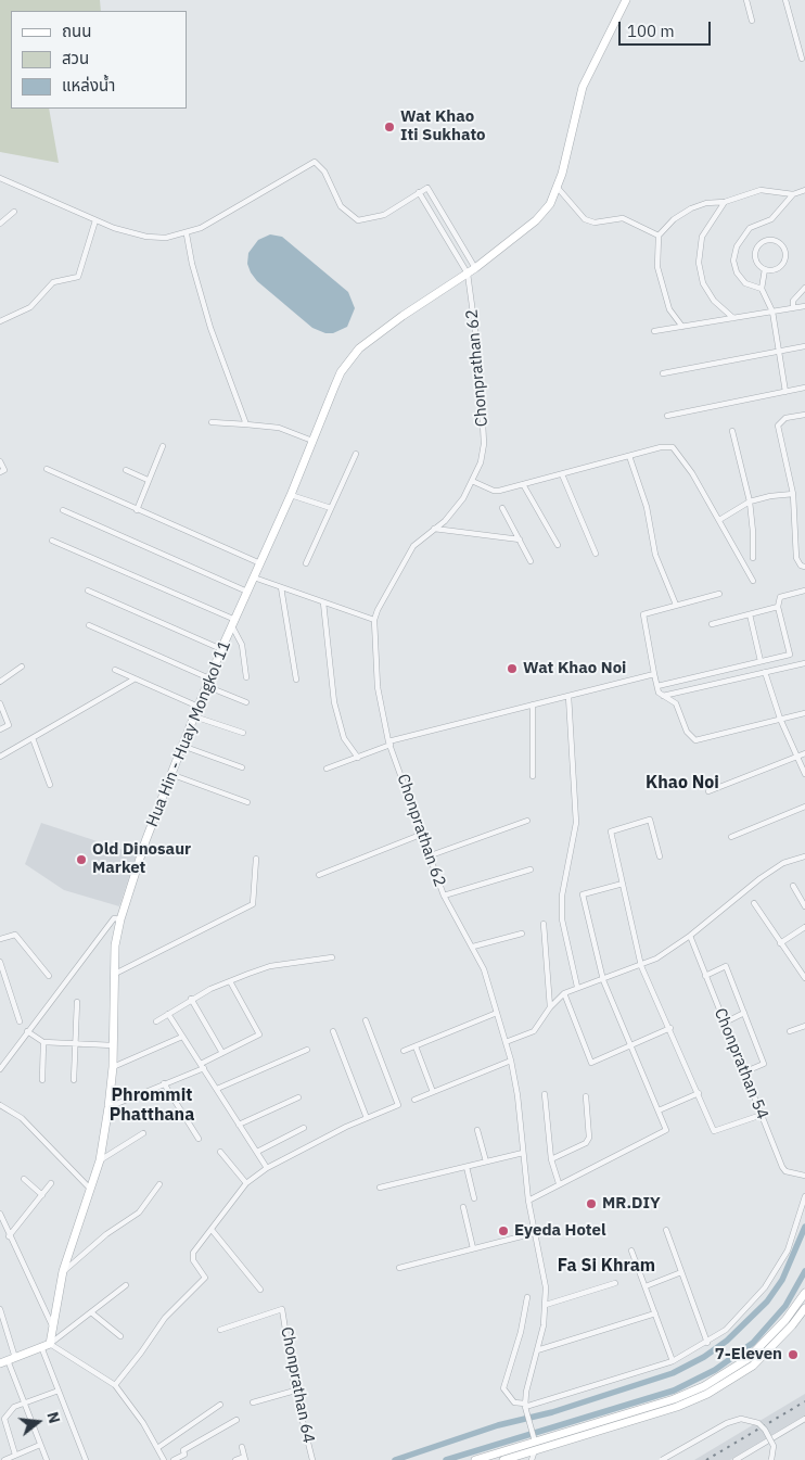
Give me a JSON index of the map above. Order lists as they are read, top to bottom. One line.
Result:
{"streets":{"street":["Chonprathan 62","Hua Hin - Huay Mongkol 11","Chonprathan 54","Chonprathan 64"]},"crossings":[["Chonprathan 62","Hua Hin - Huay Mongkol 11"]],"districts":["Khao Noi","Phrommit Phatthana","Fa Si Khram"],"places":["Wat Khao Iti Sukhato","Wat Khao Noi","Old Dinosaur Market","MR.DIY","Eyeda Hotel","7-Eleven"],"legend":["ถนน","สวน","แหล่งน้ำ"],"scale_bar":"100 m","north":"right"}
